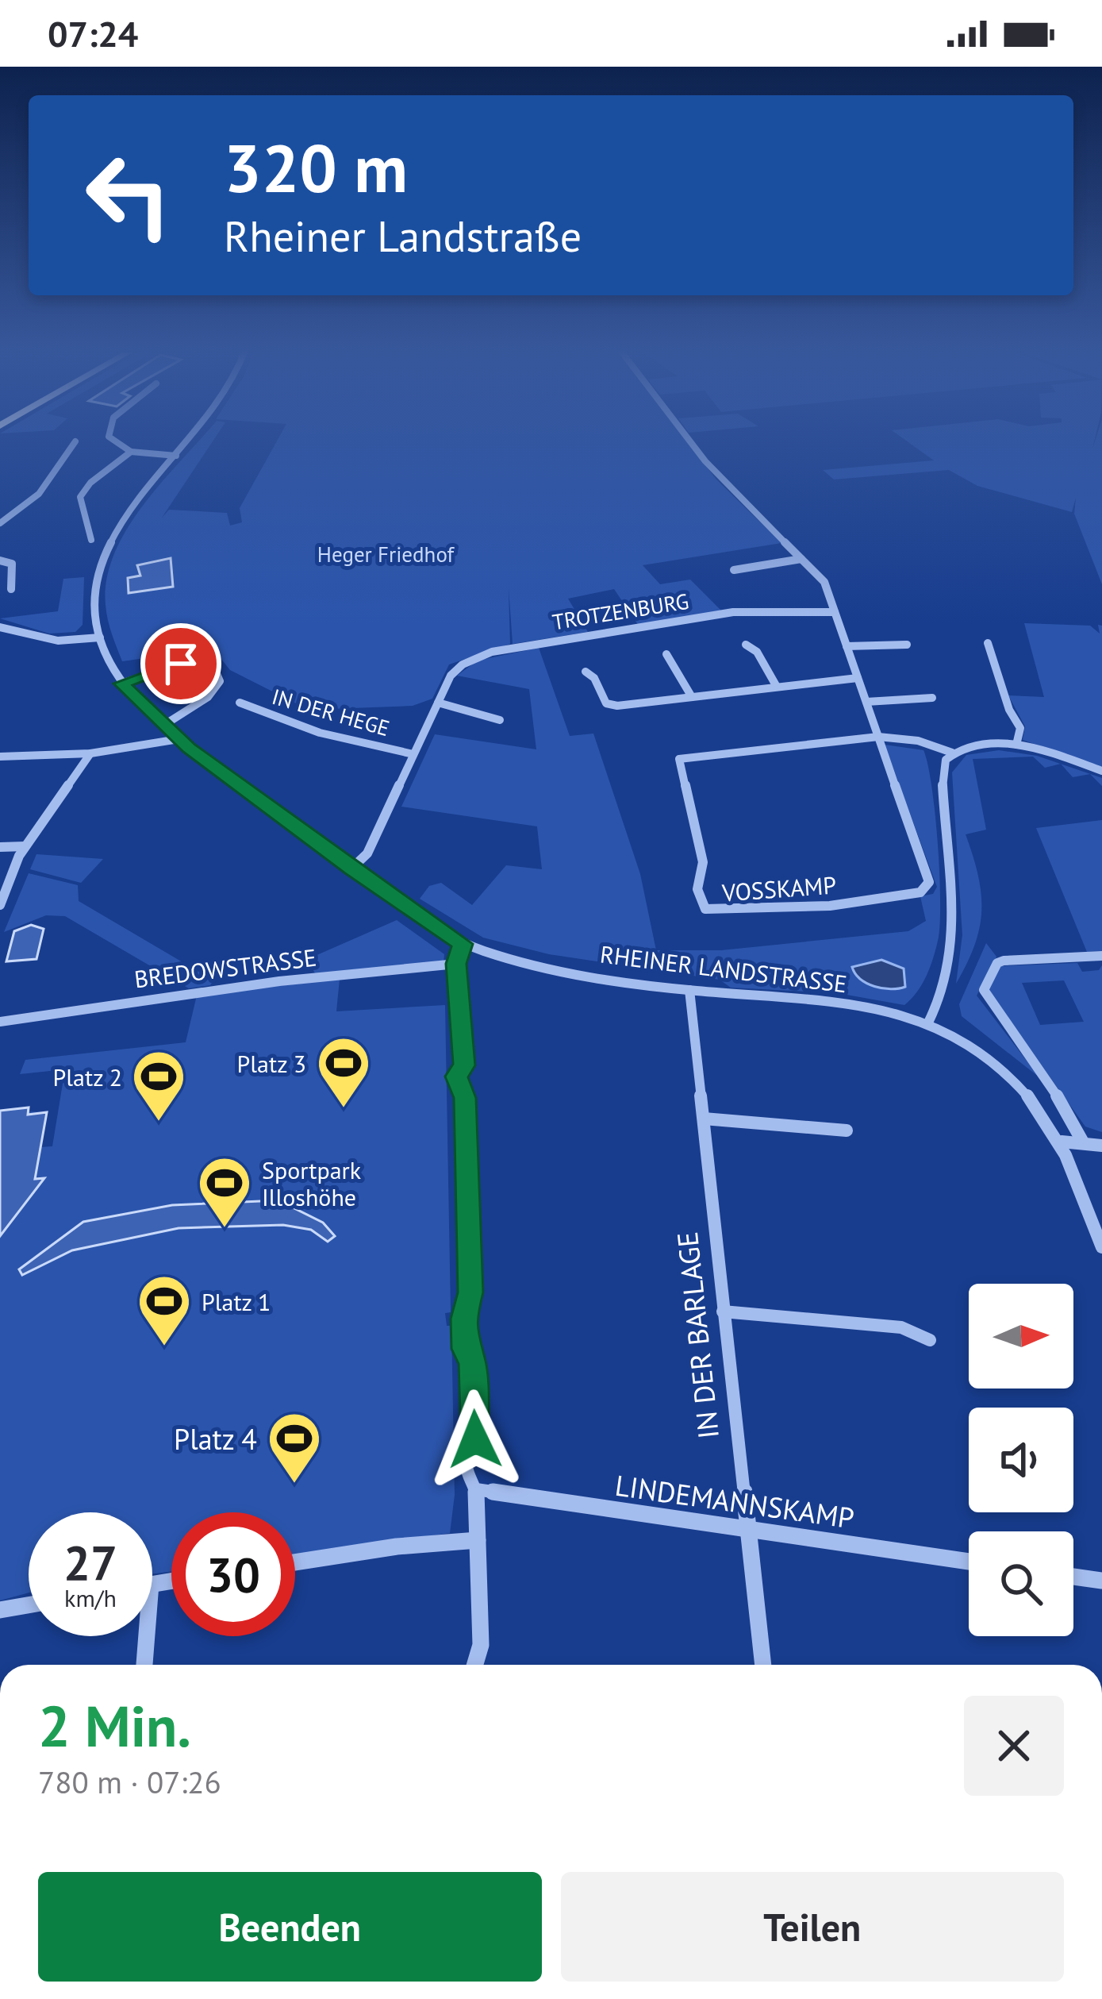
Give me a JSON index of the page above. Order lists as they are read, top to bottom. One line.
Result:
{"streets":{"street":["TROTZENBURG","IN DER HEGE","VOSSKAMP","BREDOWSTRASSE","RHEINER LANDSTRASSE","IN DER BARLAGE","LINDEMANNSKAMP"]},"crossings":[["TROTZENBURG","IN DER HEGE"],["TROTZENBURG","RHEINER LANDSTRASSE"],["RHEINER LANDSTRASSE","IN DER BARLAGE"],["IN DER BARLAGE","LINDEMANNSKAMP"]],"parks":["Heger Friedhof"],"places":{"sports":["Platz 3","Platz 2","Sportpark Illoshöhe","Platz 1","Platz 4"]},"north":"right","page":{"status":"07:24","turn":["320 m","Rheiner Landstraße"],"speed":"27 km/h","limit":"30","heading":["2 Min.","780 m · 07:26"],"buttons":["Beenden","Teilen"]}}
